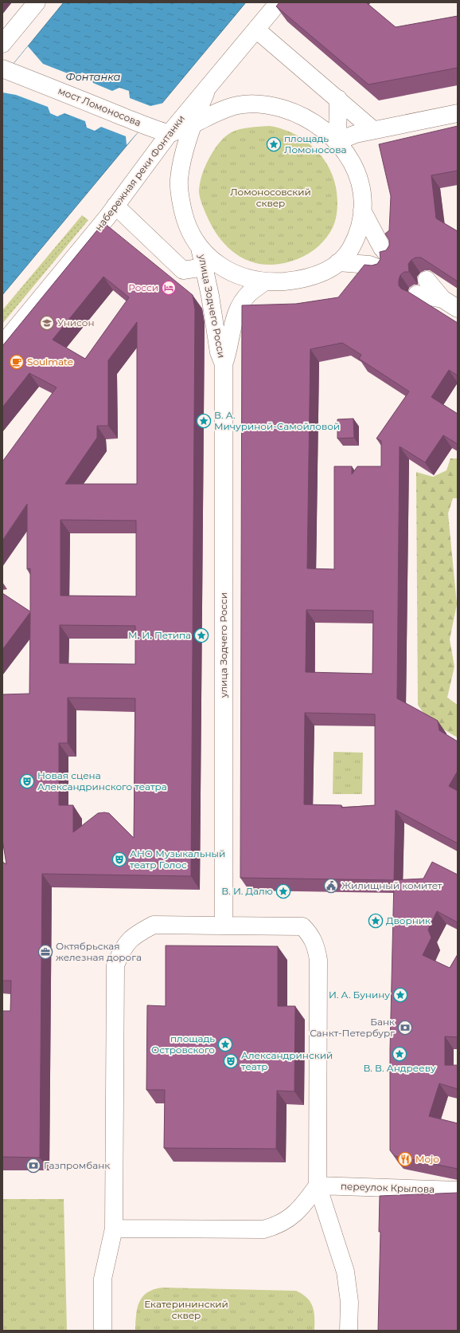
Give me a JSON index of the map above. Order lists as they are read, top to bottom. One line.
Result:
{"streets":{"street":["мост Ломоносова","набережная реки Фонтанки","улица Зодчего Росси","переулок Крылова"]},"crossings":[["мост Ломоносова","набережная реки Фонтанки"]],"water":["Фонтанка"],"parks":["Ломоносовский сквер","Екатерининский сквер"],"places":{"place":["площадь Ломоносова","В. А. Мичуриной-Самойловой","М. И. Петипа","В. И. Далю","Дворник","И. А. Бунину","площадь Островского","В. В. Андрееву"],"hotel":["Росси"],"school or university":["Унисон"],"cafe":["Soulmate"],"theatre":["Новая сцена Александринского театра","АНО Музыкальный театр Голос","Александринский театр"],"public building":["Жилищный комитет"],"office":["Октябрьская железная дорога"],"bank":["Банк Санкт-Петербург","Газпромбанк"],"restaurant":["Mojo"]}}
